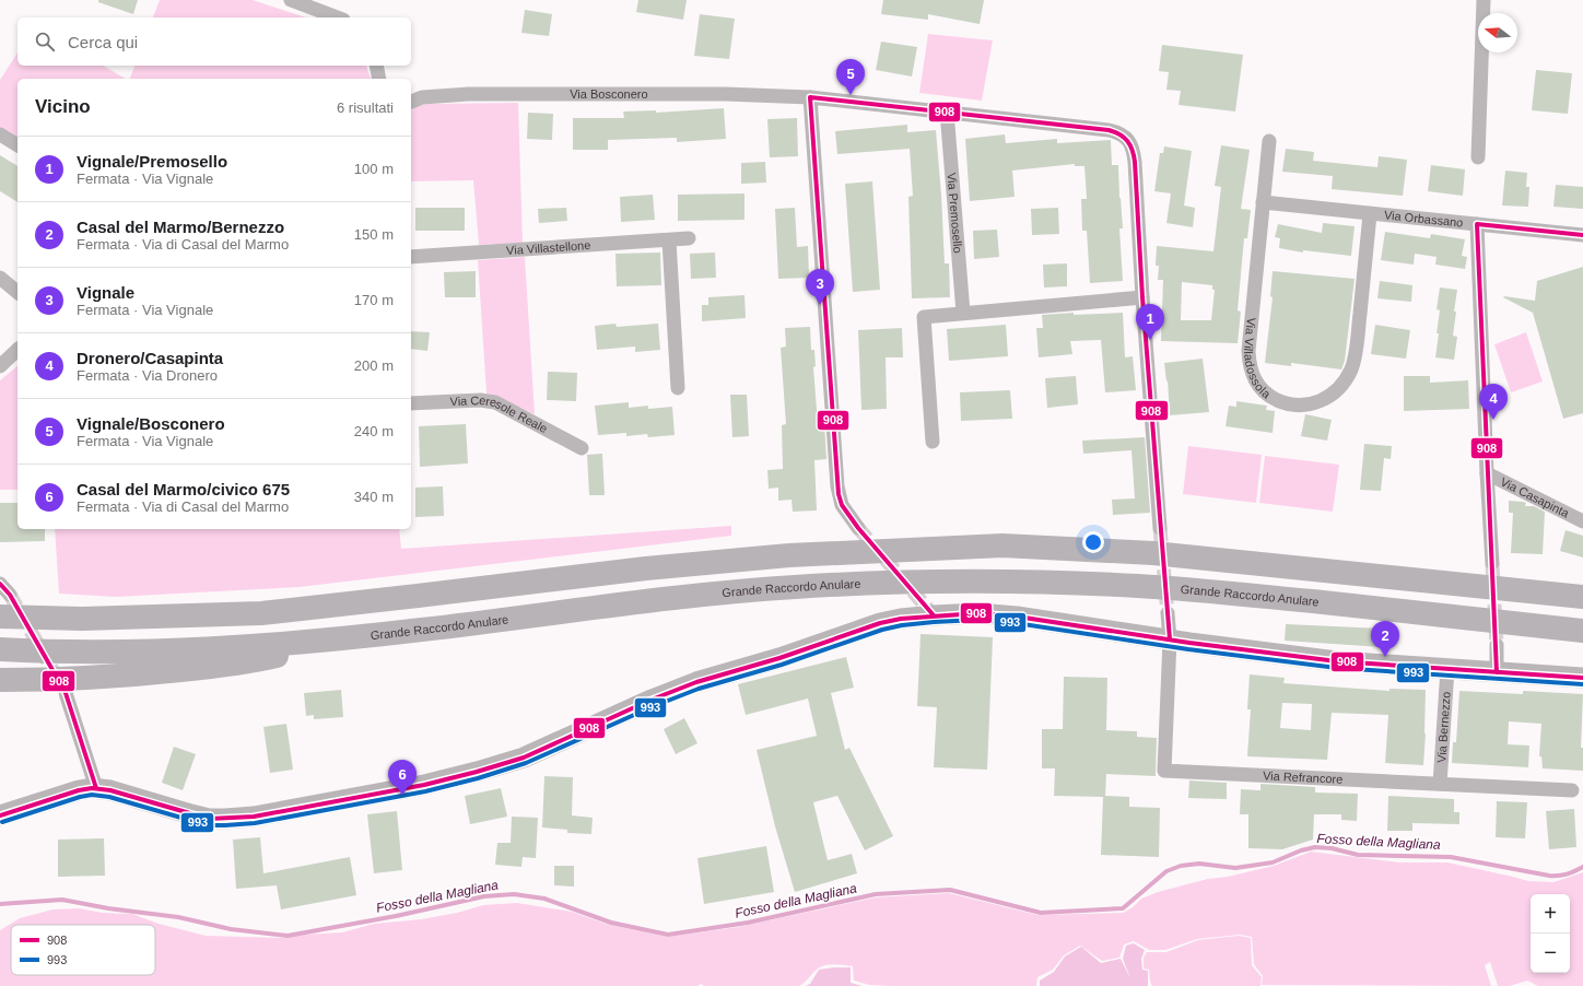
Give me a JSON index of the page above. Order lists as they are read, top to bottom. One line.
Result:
{"streets":{"highway":["Grande Raccordo Anulare"],"street":["Via Bosconero","Via Premosello","Via Orbassano","Via Villastellone","Via Villadossola","Via Ceresole Reale","Via Casapinta","Via Bernezzo","Via Refrancore"]},"crossings":[["Via Bosconero","Via Premosello"],["Via Orbassano","Via Villadossola"],["Via Bernezzo","Via Refrancore"]],"water":["Fosso della Magliana"],"lines":["transit line 908","transit line 993"],"legend":["908","993"],"north":"left","page":{"search":"Cerca qui","pins":["5","3","1","4","2","6"],"heading":["Vicino","6 risultati"],"list":[{"mark":"1","name":"Vignale/Premosello","note":"Fermata · Via Vignale","value":"100 m"},{"mark":"2","name":"Casal del Marmo/Bernezzo","note":"Fermata · Via di Casal del Marmo","value":"150 m"},{"mark":"3","name":"Vignale","note":"Fermata · Via Vignale","value":"170 m"},{"mark":"4","name":"Dronero/Casapinta","note":"Fermata · Via Dronero","value":"200 m"},{"mark":"5","name":"Vignale/Bosconero","note":"Fermata · Via Vignale","value":"240 m"},{"mark":"6","name":"Casal del Marmo/civico 675","note":"Fermata · Via di Casal del Marmo","value":"340 m"}],"map_buttons":["+","−"]}}
